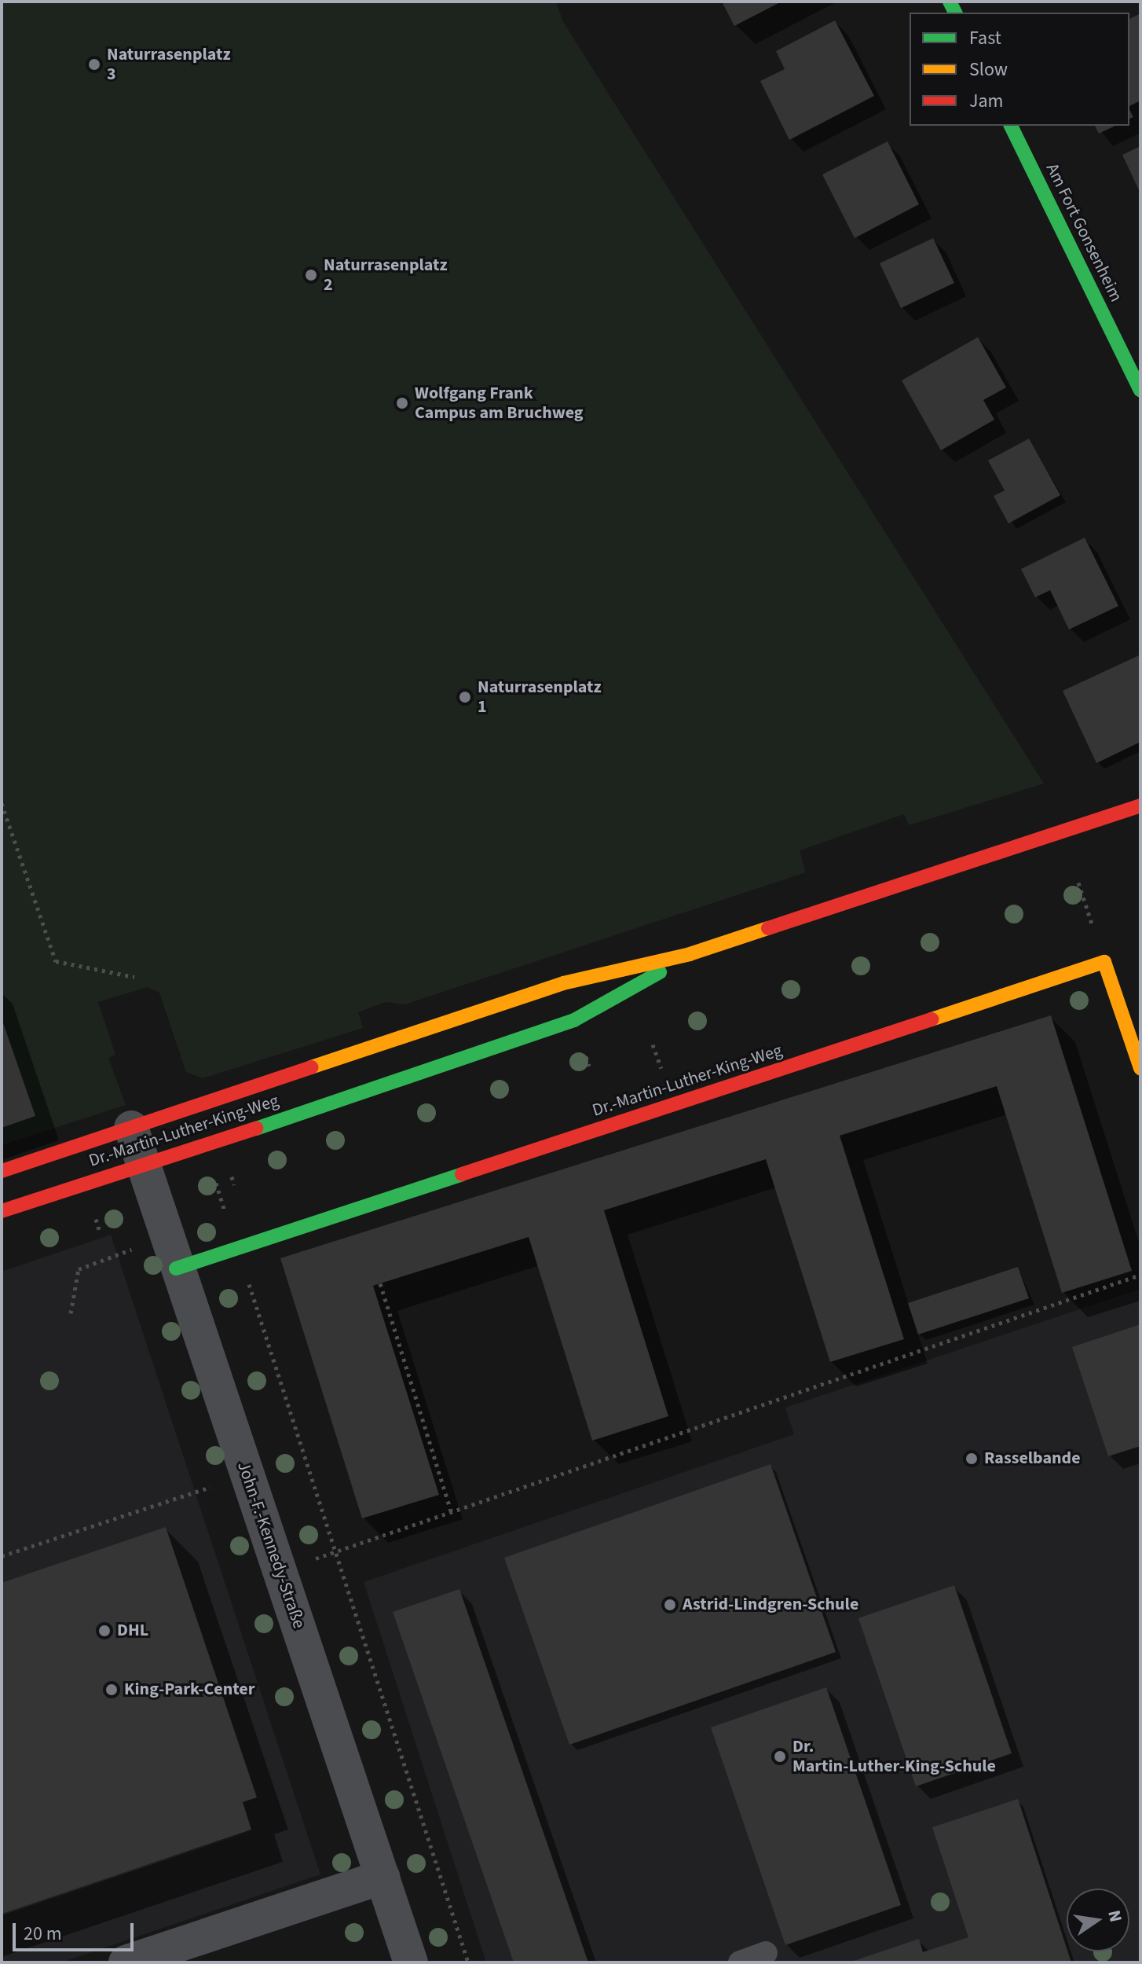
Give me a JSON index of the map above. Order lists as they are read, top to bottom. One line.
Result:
{"streets":{"street":["Am Fort Gonsenheim","Dr.-Martin-Luther-King-Weg","John-F.-Kennedy-Straße"]},"crossings":[["Dr.-Martin-Luther-King-Weg","John-F.-Kennedy-Straße"]],"places":["Naturrasenplatz 3","Naturrasenplatz 2","Wolfgang Frank Campus am Bruchweg","Naturrasenplatz 1","Rasselbande","Astrid-Lindgren-Schule","DHL","King-Park-Center","Dr. Martin-Luther-King-Schule"],"legend":["Fast","Slow","Jam"],"scale_bar":"20 m","north":"right"}
